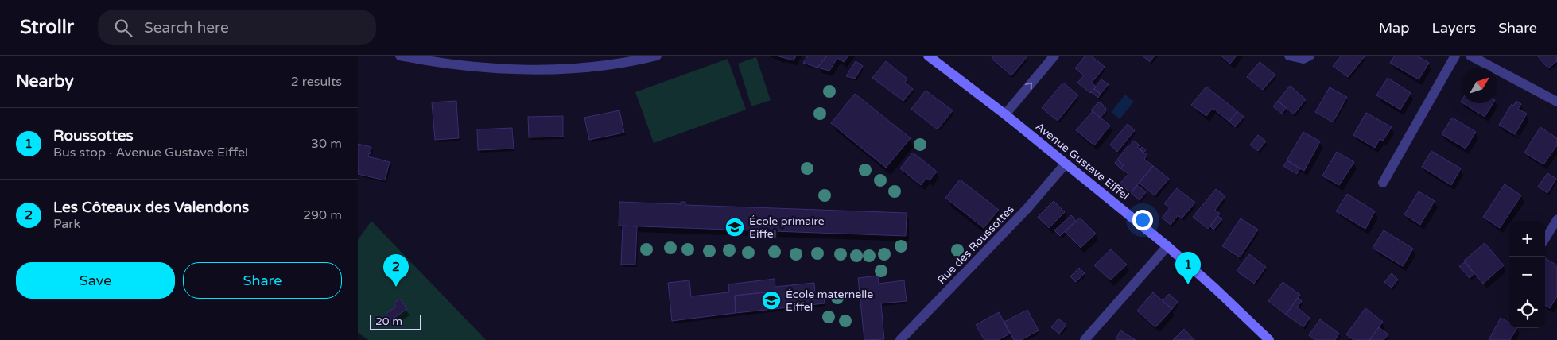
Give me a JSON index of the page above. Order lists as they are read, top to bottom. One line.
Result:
{"streets":{"main road":["Avenue Gustave Eiffel"],"street":["Rue des Roussottes"]},"crossings":[["Avenue Gustave Eiffel","Rue des Roussottes"]],"places":{"school or university":["École primaire Eiffel","École maternelle Eiffel"]},"scale_bar":"20 m","north":"top right","page":{"header":"Strollr","search":"Search here","nav":["Map","Layers","Share"],"heading":["Nearby","2 results"],"list":[{"mark":"1","name":"Roussottes","note":"Bus stop · Avenue Gustave Eiffel","value":"30 m"},{"mark":"2","name":"Les Côteaux des Valendons","note":"Park","value":"290 m"}],"map_buttons":["+","−"],"buttons":["Save","Share"],"pins":["1","2"],"scale":"20 m"}}
